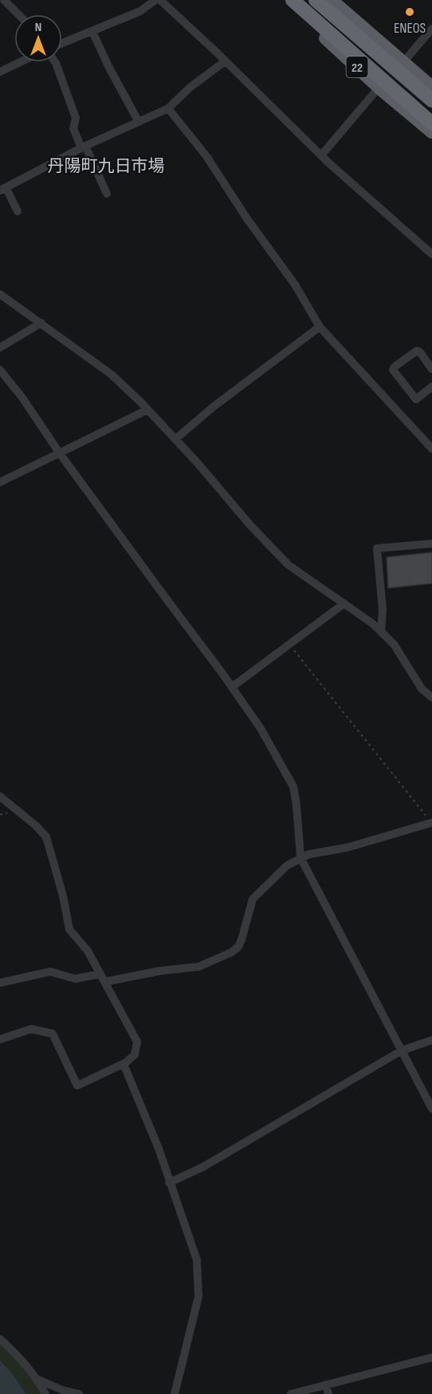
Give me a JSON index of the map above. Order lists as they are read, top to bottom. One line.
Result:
{"streets":{"highway":["22"]},"districts":["丹陽町九日市場"],"places":["ENEOS"],"north":"top"}
